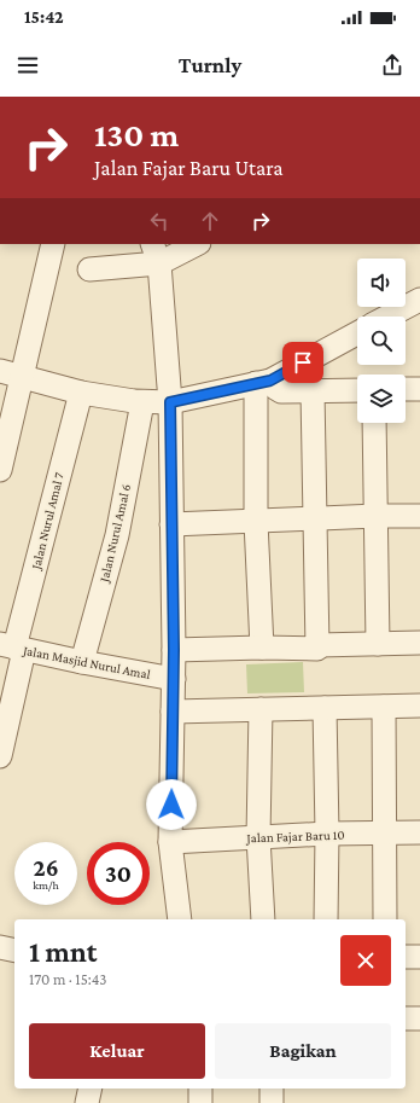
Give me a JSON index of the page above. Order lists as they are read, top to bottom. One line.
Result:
{"streets":{"street":["Jalan Nurul Amal 7","Jalan Nurul Amal 6","Jalan Masjid Nurul Amal","Jalan Fajar Baru 10"]},"crossings":[["Jalan Nurul Amal 7","Jalan Masjid Nurul Amal"],["Jalan Nurul Amal 6","Jalan Masjid Nurul Amal"]],"page":{"status":"15:42","header":"Turnly","turn":["130 m","Jalan Fajar Baru Utara"],"speed":"26 km/h","limit":"30","heading":["1 mnt","170 m · 15:43"],"buttons":["Keluar","Bagikan"]}}
